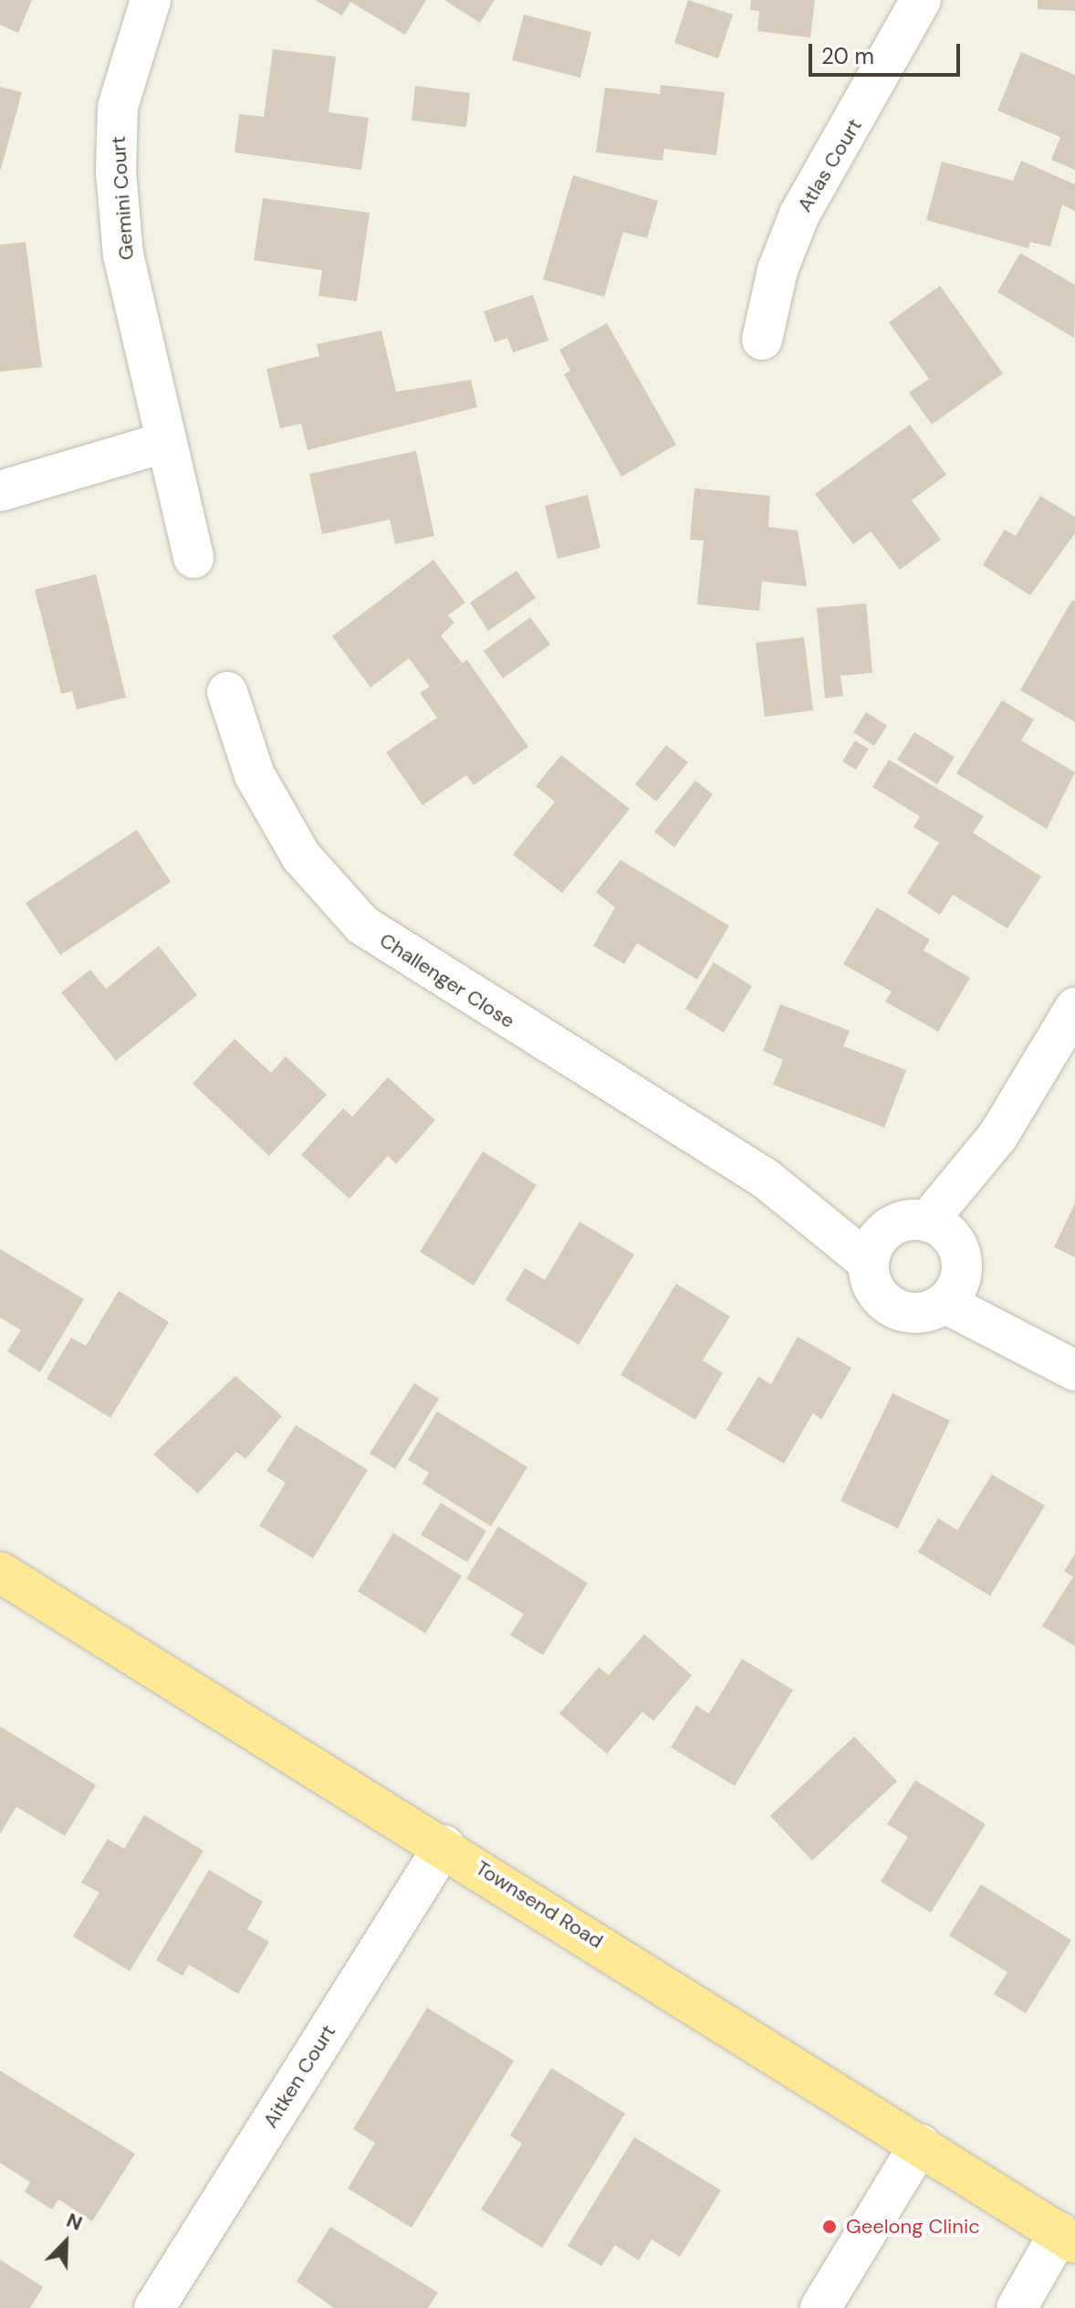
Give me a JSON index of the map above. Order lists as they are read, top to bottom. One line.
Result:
{"streets":{"main road":["Townsend Road"],"street":["Atlas Court","Gemini Court","Challenger Close","Aitken Court"]},"crossings":[["Townsend Road","Aitken Court"]],"places":["Geelong Clinic"],"scale_bar":"20 m","north":"top right"}
